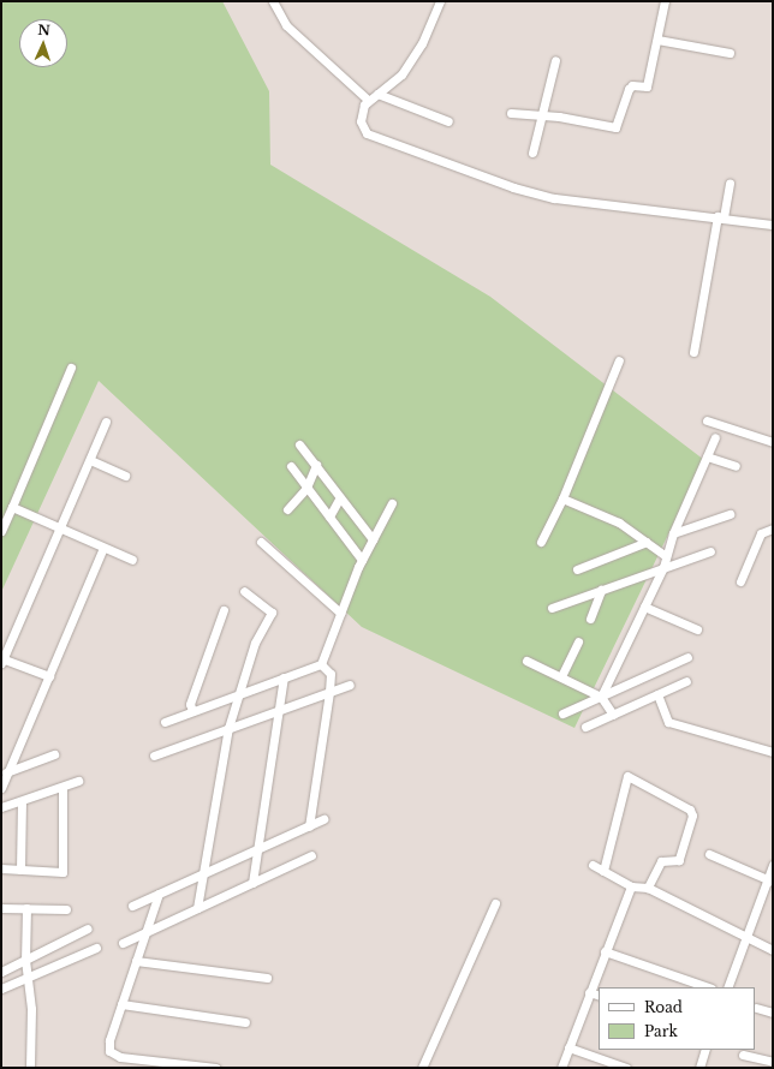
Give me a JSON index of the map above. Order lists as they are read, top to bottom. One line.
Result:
{"legend":["Road","Park"],"north":"top"}
